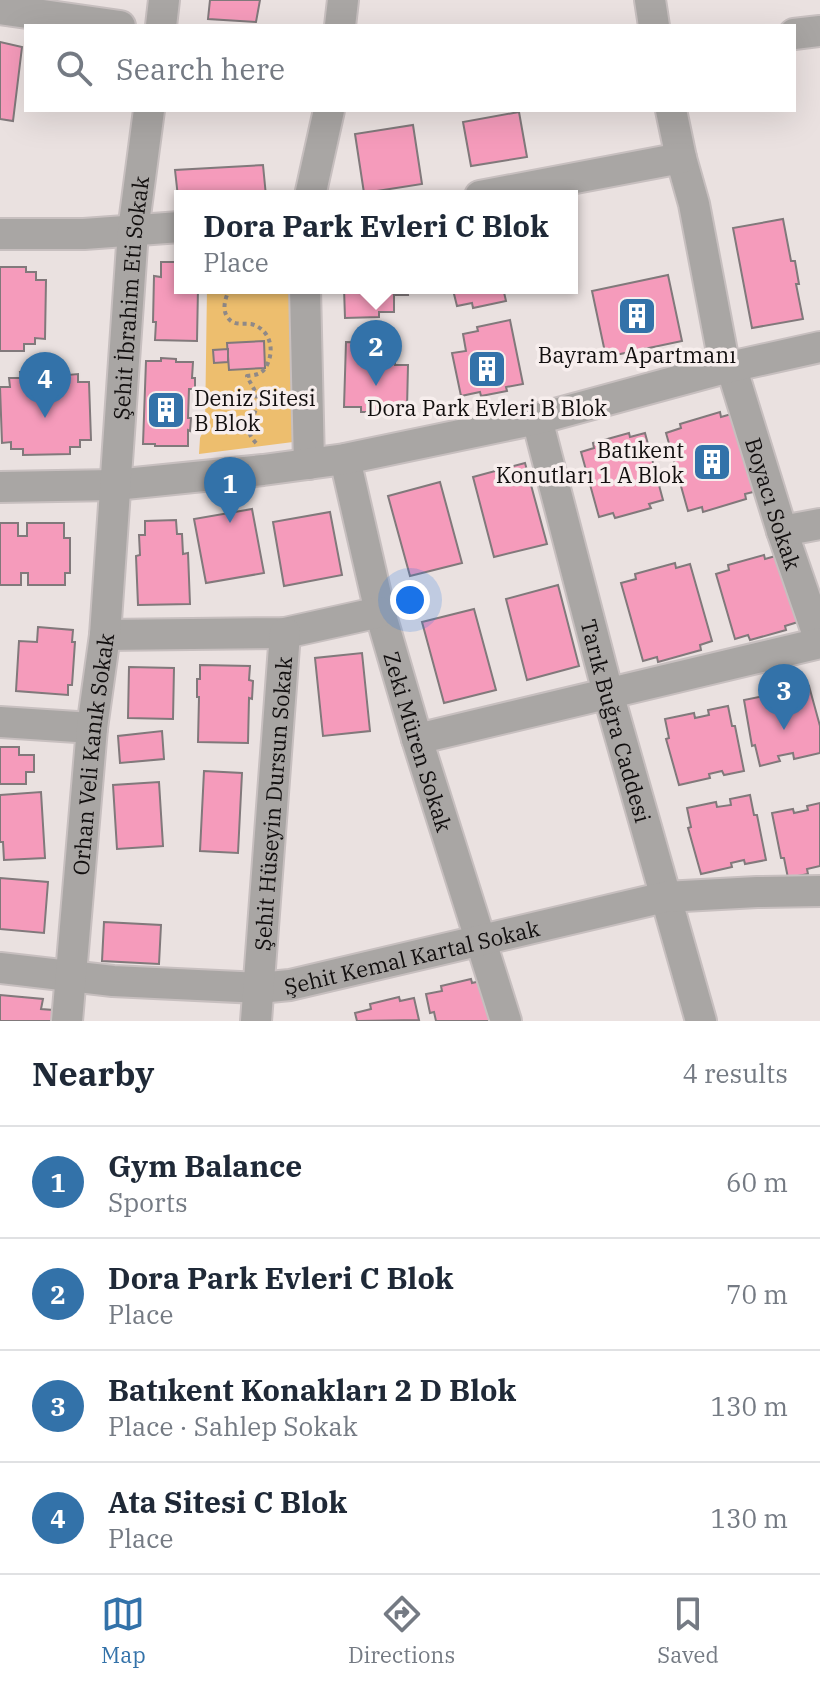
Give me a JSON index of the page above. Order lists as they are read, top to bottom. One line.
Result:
{"streets":{"street":["Şehit İbrahim Eti Sokak","Boyacı Sokak","Tarık Buğra Caddesi","Zeki Müren Sokak","Orhan Veli Kanık Sokak","Şehit Hüseyin Dursun Sokak","Şehit Kemal Kartal Sokak"]},"crossings":[["Şehit İbrahim Eti Sokak","Orhan Veli Kanık Sokak"],["Tarık Buğra Caddesi","Şehit Kemal Kartal Sokak"],["Zeki Müren Sokak","Şehit Kemal Kartal Sokak"],["Orhan Veli Kanık Sokak","Şehit Kemal Kartal Sokak"],["Şehit Hüseyin Dursun Sokak","Şehit Kemal Kartal Sokak"]],"places":{"building":["Bayram Apartmanı","Dora Park Evleri B Blok","Deniz Sitesi B Blok","Batıkent Konutları 1 A Blok"]},"page":{"search":"Search here","popup":["Dora Park Evleri C Blok","Place"],"pins":["2","4","1","3"],"heading":["Nearby","4 results"],"list":[{"mark":"1","name":"Gym Balance","note":"Sports","value":"60 m"},{"mark":"2","name":"Dora Park Evleri C Blok","note":"Place","value":"70 m"},{"mark":"3","name":"Batıkent Konakları 2 D Blok","note":"Place · Sahlep Sokak","value":"130 m"},{"mark":"4","name":"Ata Sitesi C Blok","note":"Place","value":"130 m"}],"nav":["Map","Directions","Saved"]}}
